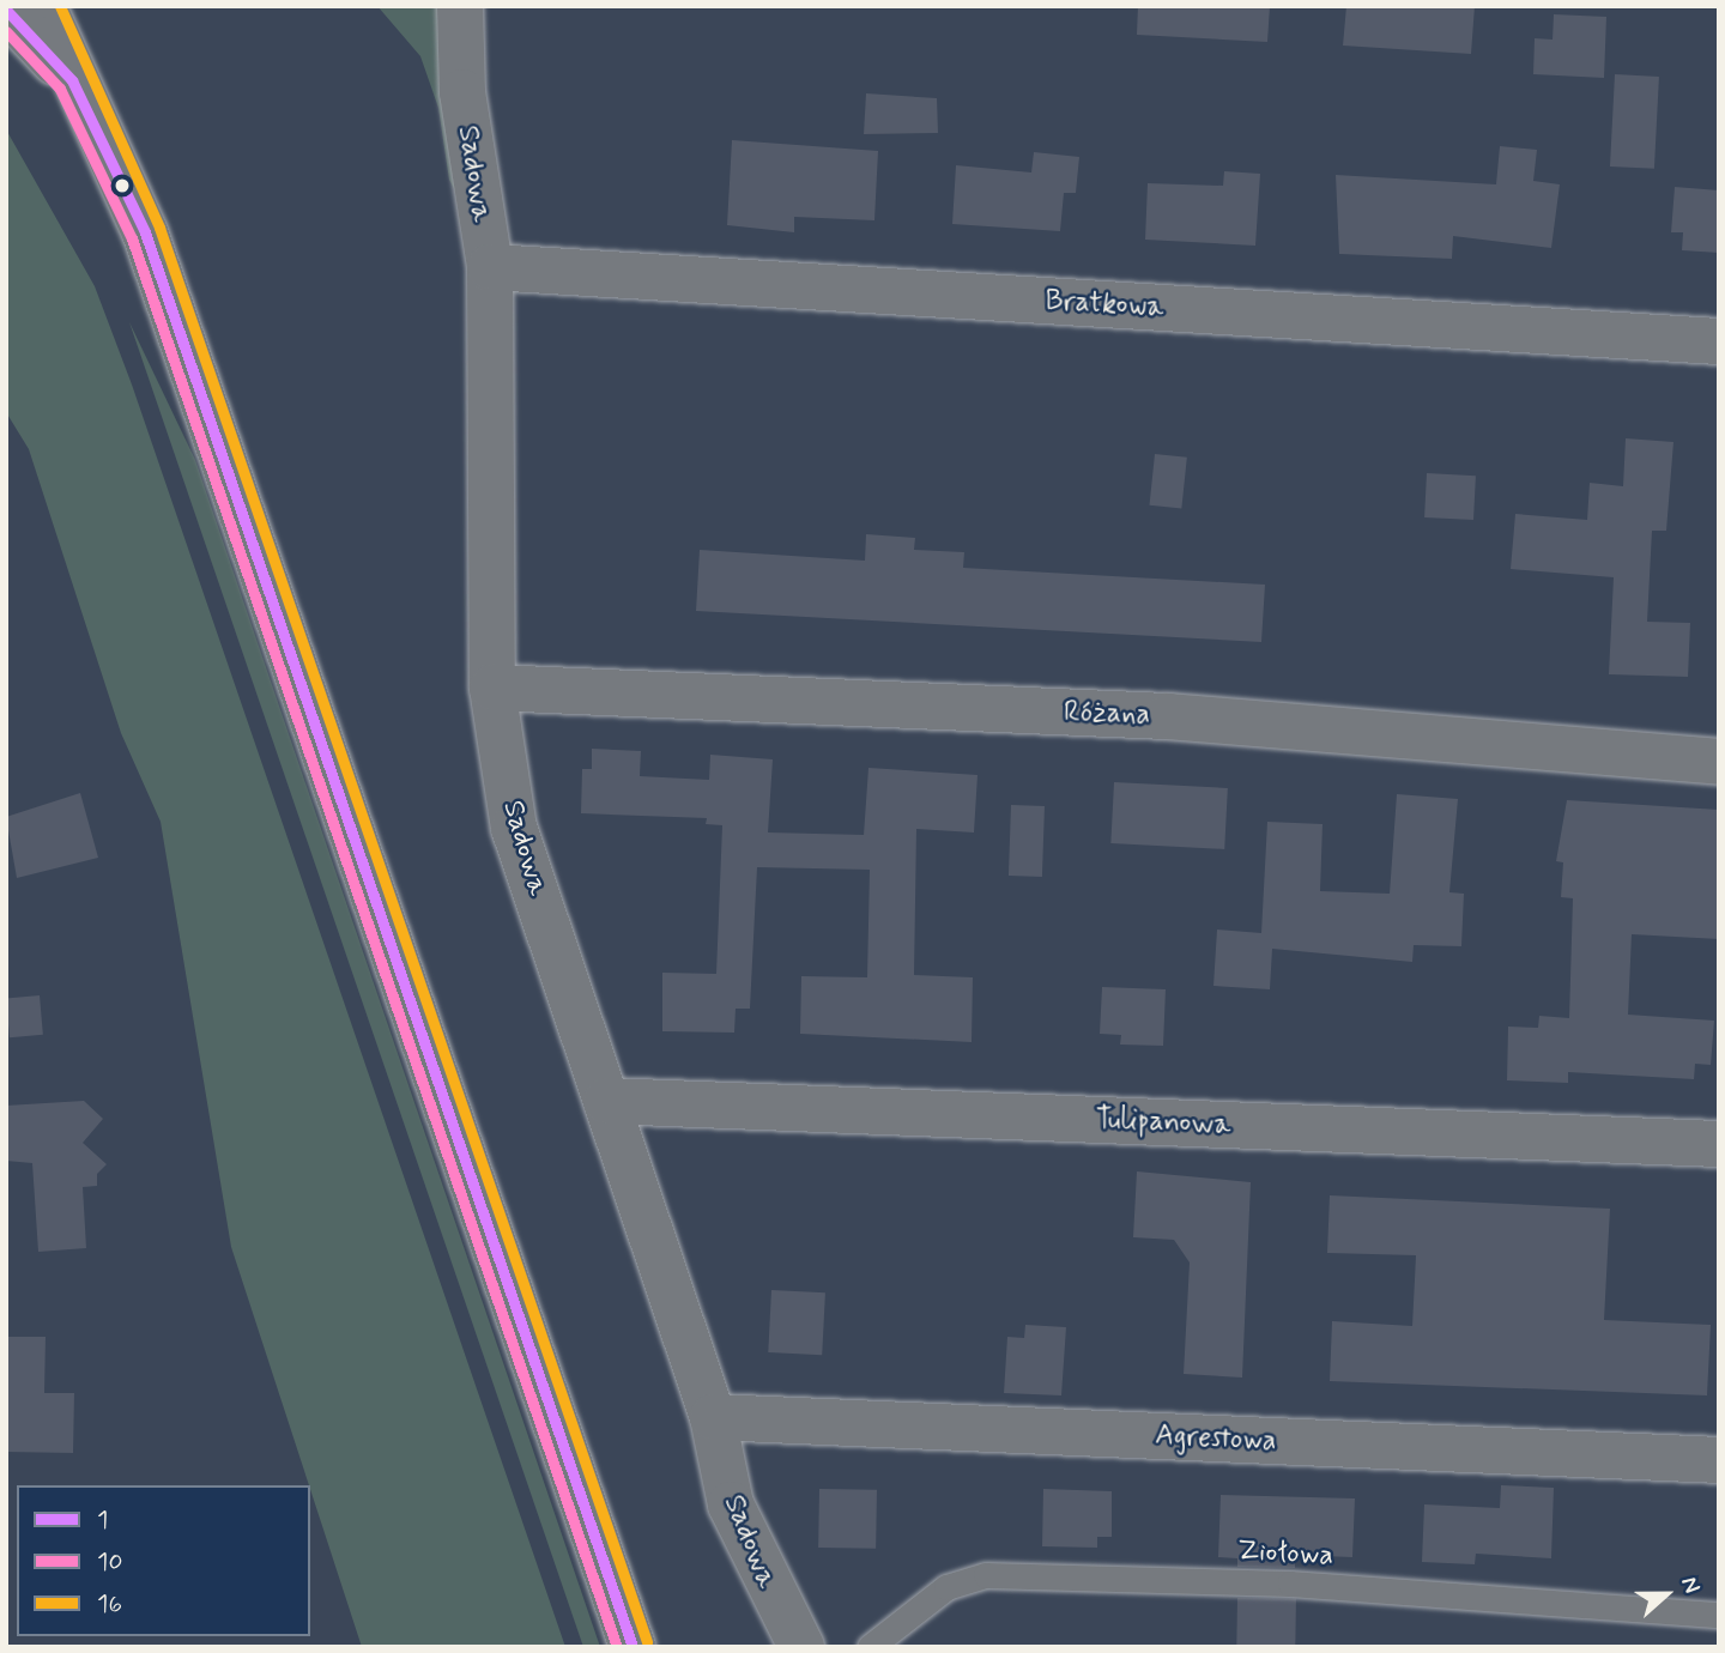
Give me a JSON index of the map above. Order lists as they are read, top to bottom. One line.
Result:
{"streets":{"street":["Sadowa","Bratkowa","Różana","Tulipanowa","Agrestowa"],"lane":["Ziołowa"]},"crossings":[["Sadowa","Bratkowa"],["Sadowa","Różana"],["Sadowa","Tulipanowa"],["Sadowa","Agrestowa"]],"lines":["transit line 16","transit line 1","transit line 10"],"legend":["1","10","16"],"north":"right"}
